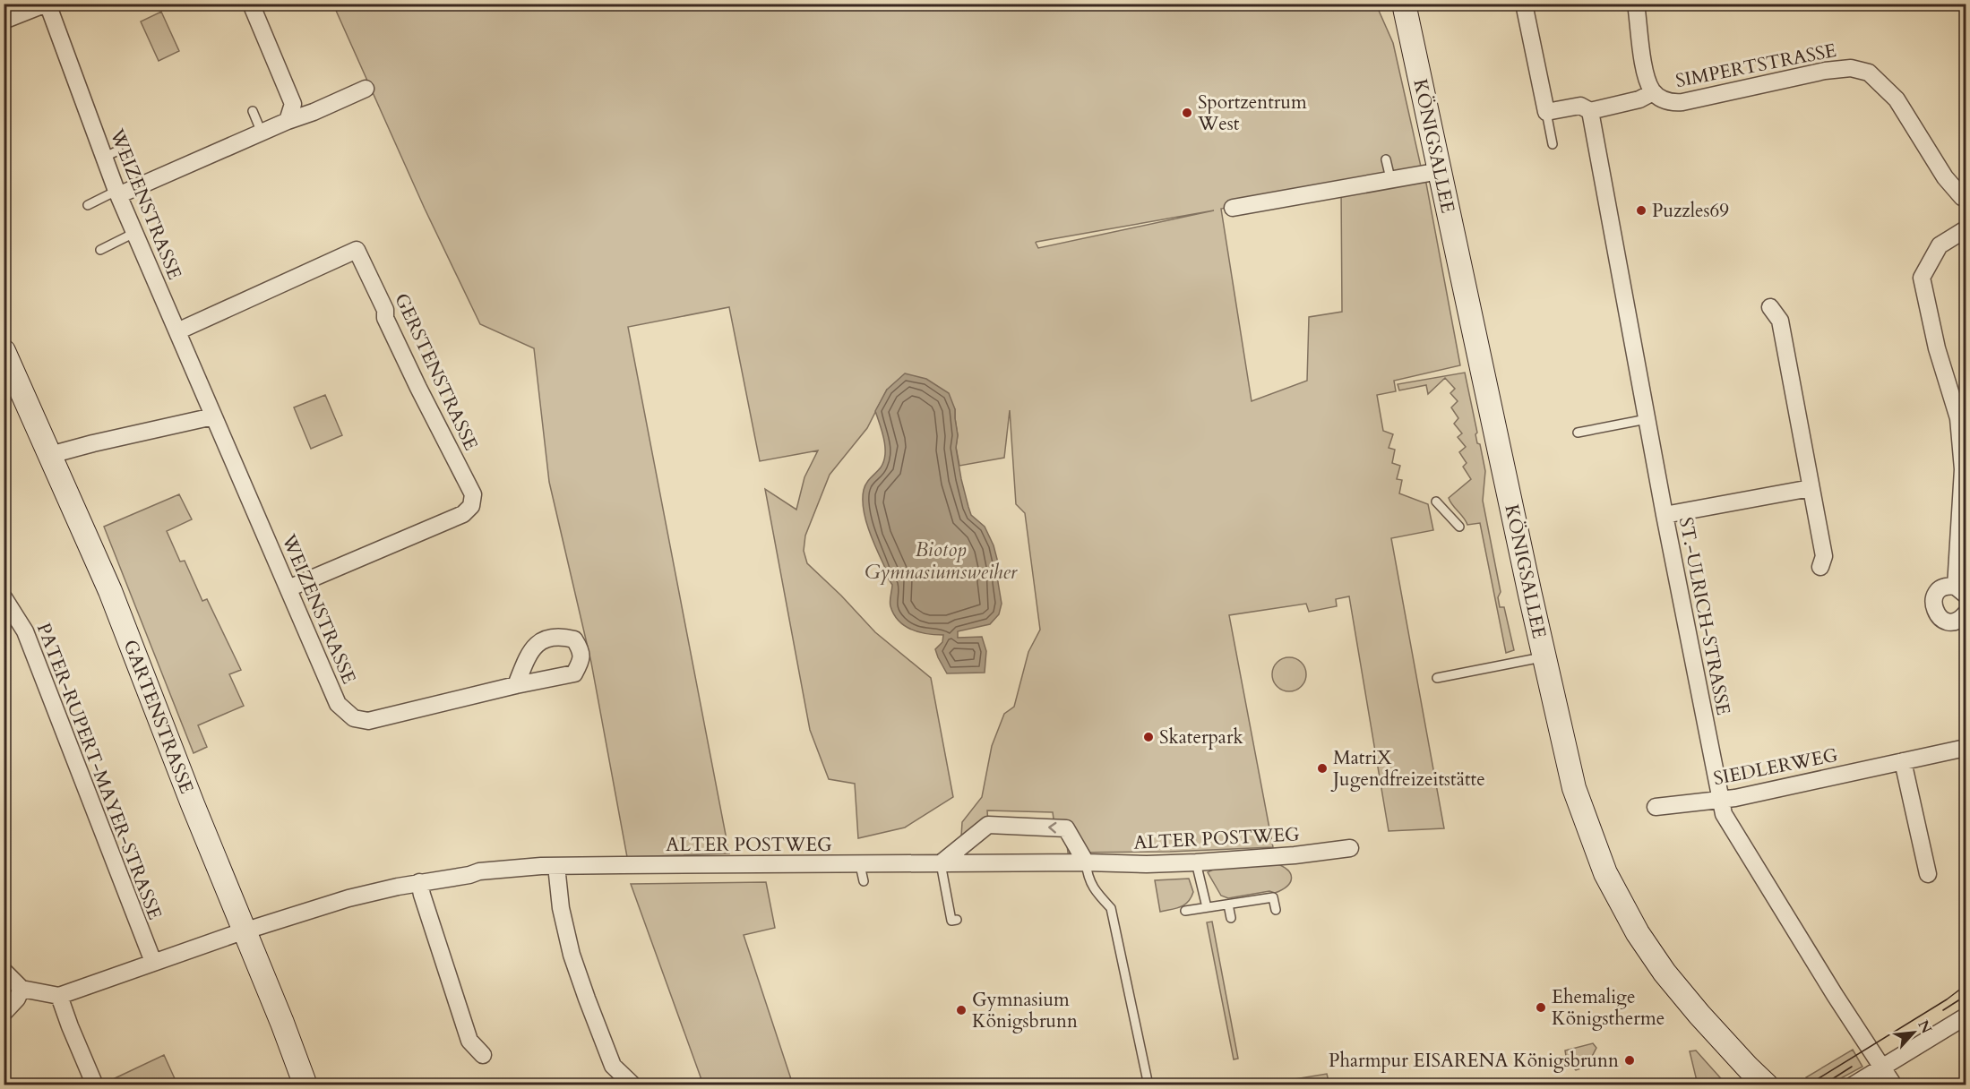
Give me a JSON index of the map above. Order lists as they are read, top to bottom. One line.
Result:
{"streets":{"street":["SIMPERTSTRASSE","KÖNIGSALLEE","WEIZENSTRASSE","GERSTENSTRASSE","ST.-ULRICH-STRASSE","GARTENSTRASSE","SIEDLERWEG","PATER-RUPERT-MAYER-STRASSE","ALTER POSTWEG"]},"crossings":[["SIMPERTSTRASSE","ST.-ULRICH-STRASSE"],["WEIZENSTRASSE","GERSTENSTRASSE"],["ST.-ULRICH-STRASSE","SIEDLERWEG"],["GARTENSTRASSE","ALTER POSTWEG"],["PATER-RUPERT-MAYER-STRASSE","ALTER POSTWEG"]],"water":["Biotop Gymnasiumsweiher"],"places":["Sportzentrum West","Puzzles69","Skaterpark","MatriX Jugendfreizeitstätte","Ehemalige Königstherme","Gymnasium Königsbrunn","Pharmpur EISARENA Königsbrunn"],"north":"top right"}
